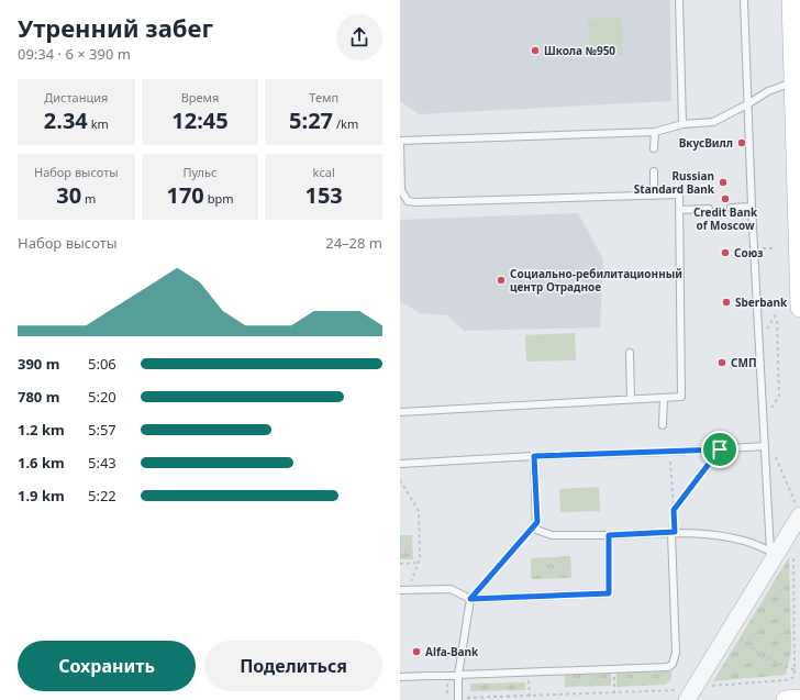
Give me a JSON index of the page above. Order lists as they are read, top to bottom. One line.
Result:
{"places":["Школа №950","ВкусВилл","Russian Standard Bank","Credit Bank of Moscow","Союз","Социально-ребилитационный центр Отрадное","Sberbank","СМП","Alfa-Bank"],"page":{"heading":["Утренний забег","09:34 · 6 × 390 m"],"stats":[["Дистанция","2.34 km"],["Время","12:45"],["Темп","5:27 /km"],["Набор высоты","30 m"],["Пульс","170 bpm"],["kcal","153"]],"chart":["Набор высоты","24–28 m"],"list":[{"name":"390 m","note":"5:06"},{"name":"780 m","note":"5:20"},{"name":"1.2 km","note":"5:57"},{"name":"1.6 km","note":"5:43"},{"name":"1.9 km","note":"5:22"}],"buttons":["Сохранить","Поделиться"]}}
